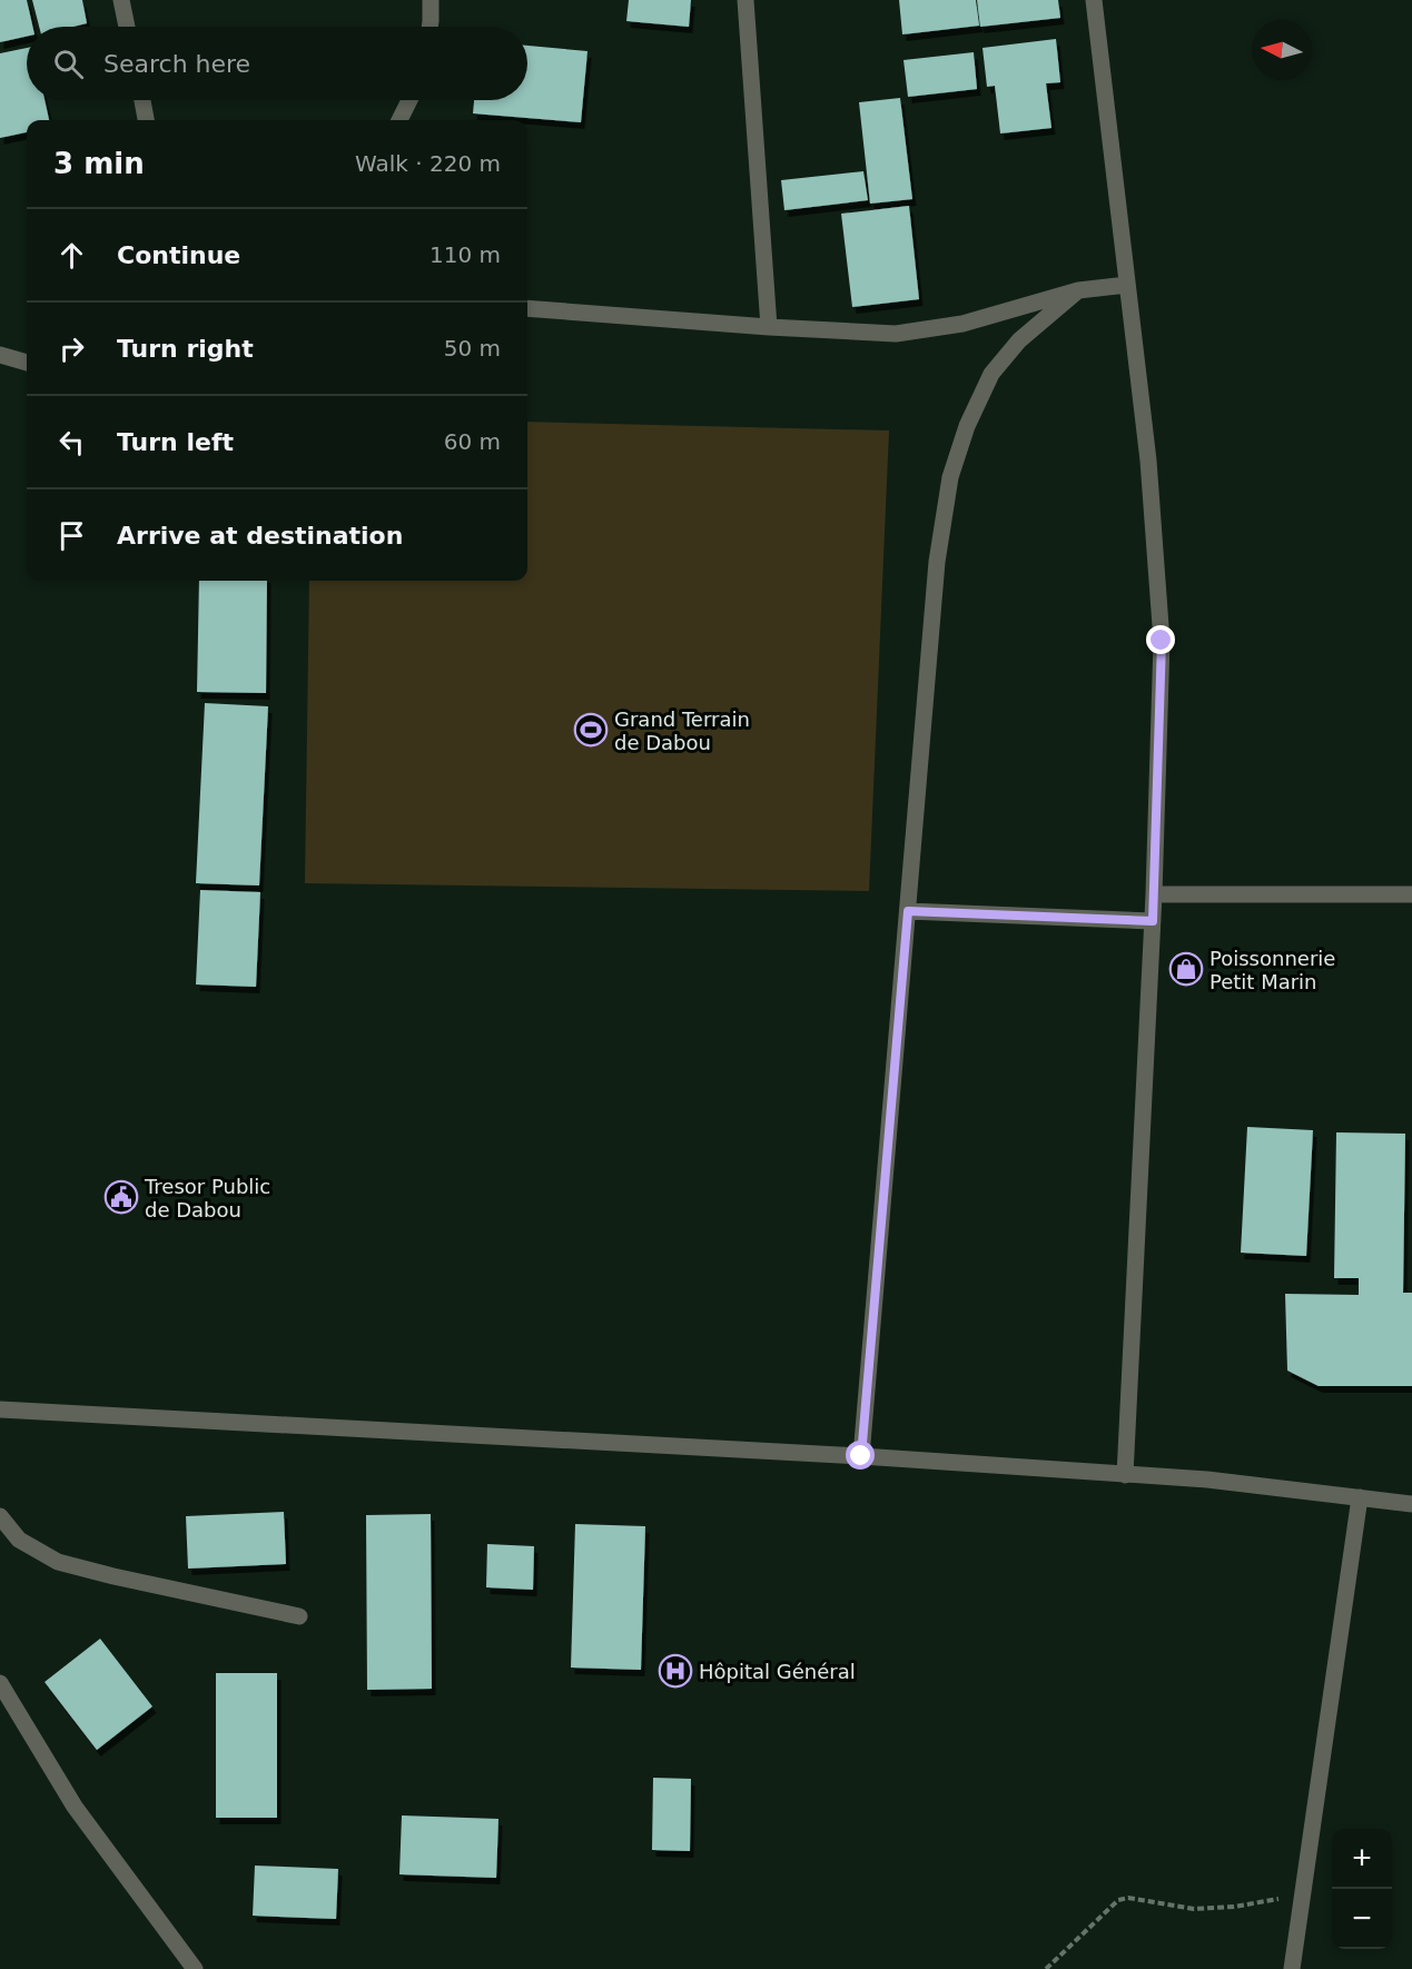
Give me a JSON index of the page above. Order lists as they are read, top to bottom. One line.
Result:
{"places":{"sports":["Grand Terrain de Dabou"],"shop":["Poissonnerie Petit Marin"],"public building":["Tresor Public de Dabou"],"hospital":["Hôpital Général"]},"north":"left","page":{"search":"Search here","heading":["3 min","Walk · 220 m"],"list":[["Continue","110 m"],["Turn right","50 m"],["Turn left","60 m"],"Arrive at destination"],"map_buttons":["+","−"]}}
